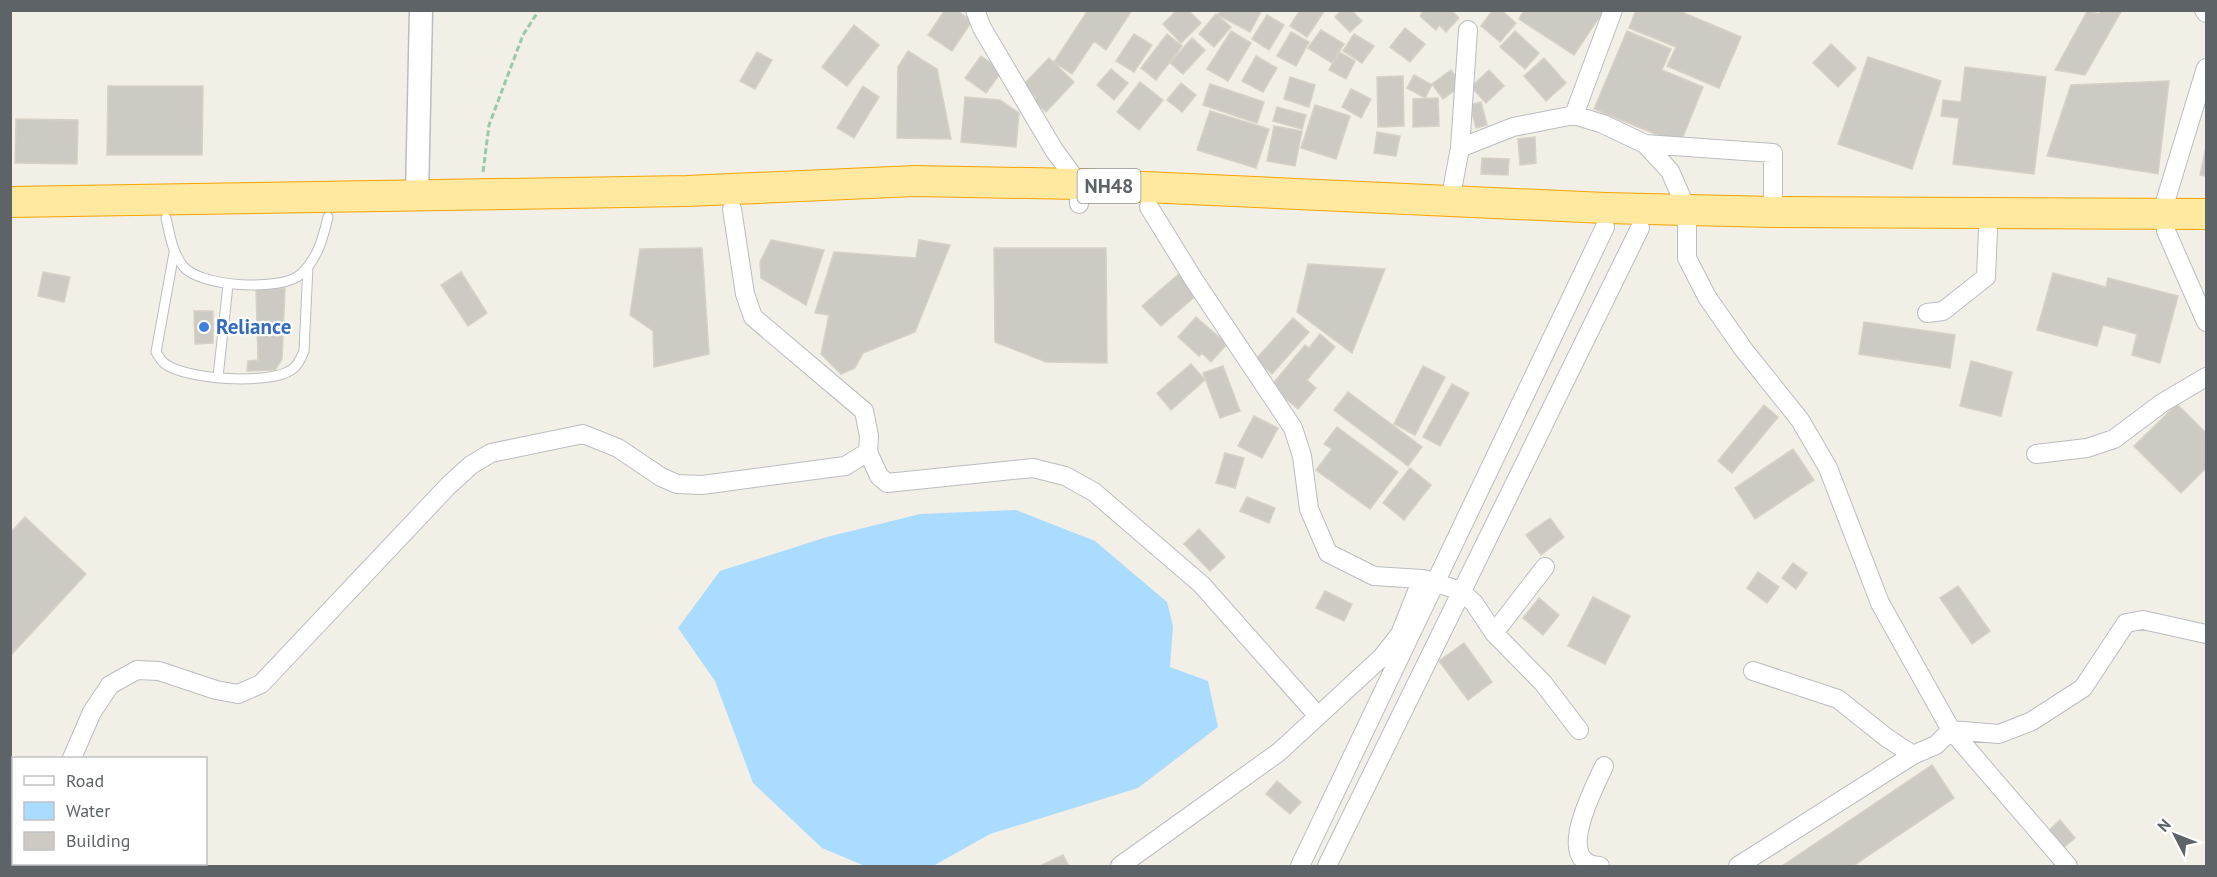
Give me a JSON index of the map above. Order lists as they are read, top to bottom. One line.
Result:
{"streets":{"highway":["NH48"]},"places":["Reliance"],"legend":["Road","Water","Building"],"north":"top left"}
